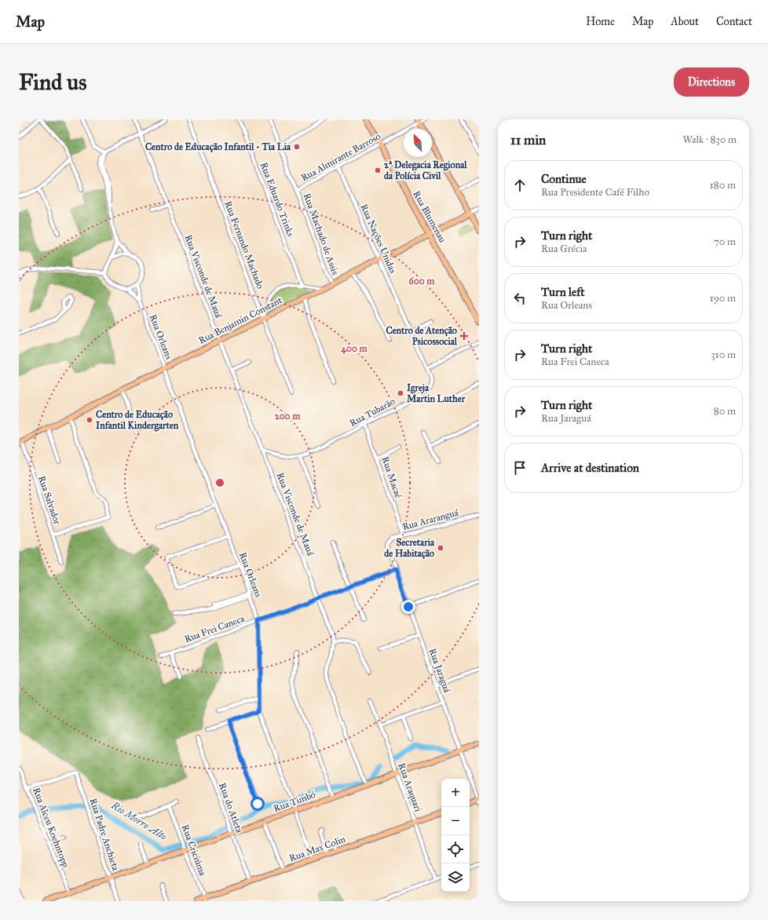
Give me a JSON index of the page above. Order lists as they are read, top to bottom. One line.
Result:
{"streets":{"main road":["Rua Blumenau","Rua Benjamin Constant","Rua Timbó","Rua Max Colin"],"street":["Rua Almirante Barroso","Rua Eduardo Trinks","Rua Machado de Assis","Rua Nações Unidas","Rua Fernando Machado","Rua Visconde de Mauá","Rua Orleans","Rua Tubarão","Rua Macaé","Rua Salvador","Rua Araranguá","Rua Frei Caneca","Rua Jaraguá","Rua Araquari","Rua do Atleta","Rua Alceu Koehntopp","Rua Padre Anchieta","Rua Criciúma"]},"crossings":[["Rua Almirante Barroso","Rua Blumenau"],["Rua Almirante Barroso","Rua Machado de Assis"],["Rua Almirante Barroso","Rua Nações Unidas"],["Rua Blumenau","Rua Benjamin Constant"],["Rua Machado de Assis","Rua Benjamin Constant"],["Rua Nações Unidas","Rua Benjamin Constant"],["Rua Nações Unidas","Rua Tubarão"],["Rua Fernando Machado","Rua Benjamin Constant"],["Rua Visconde de Mauá","Rua Benjamin Constant"],["Rua Visconde de Mauá","Rua Tubarão"],["Rua Visconde de Mauá","Rua Frei Caneca"],["Rua Benjamin Constant","Rua Orleans"],["Rua Benjamin Constant","Rua Salvador"],["Rua Orleans","Rua Frei Caneca"],["Rua Orleans","Rua Timbó"],["Rua Orleans","Rua Max Colin"],["Rua Tubarão","Rua Macaé"],["Rua Macaé","Rua Araranguá"],["Rua Araranguá","Rua Jaraguá"],["Rua Frei Caneca","Rua Jaraguá"],["Rua Jaraguá","Rua Timbó"],["Rua Araquari","Rua Timbó"],["Rua Araquari","Rua Max Colin"],["Rua Timbó","Rua do Atleta"],["Rua Timbó","Rua Alceu Koehntopp"],["Rua Timbó","Rua Padre Anchieta"],["Rua Timbó","Rua Criciúma"],["Rua do Atleta","Rua Max Colin"],["Rua Alceu Koehntopp","Rua Padre Anchieta"],["Rua Max Colin","Rua Criciúma"]],"water":["Rio Morro Alto"],"places":{"other":["Centro de Educação Infantil - Tia Lia","2ª Delegacia Regional da Polícia Civil","Igreja Martin Luther","Centro de Educação Infantil Kindergarten","Secretaria de Habitação"],"health":["Centro de Atenção Psicossocial"]},"north":"top left","page":{"header":"Map","nav":["Home","Map","About","Contact"],"buttons":"Directions","title":"Find us","heading":["11 min","Walk · 830 m"],"list":[["Continue","Rua Presidente Café Filho","180 m"],["Turn right","Rua Grécia","70 m"],["Turn left","Rua Orleans","190 m"],["Turn right","Rua Frei Caneca","310 m"],["Turn right","Rua Jaraguá","80 m"],"Arrive at destination"],"map_buttons":["+","−"]},"rings":["600 m","400 m","200 m"]}
